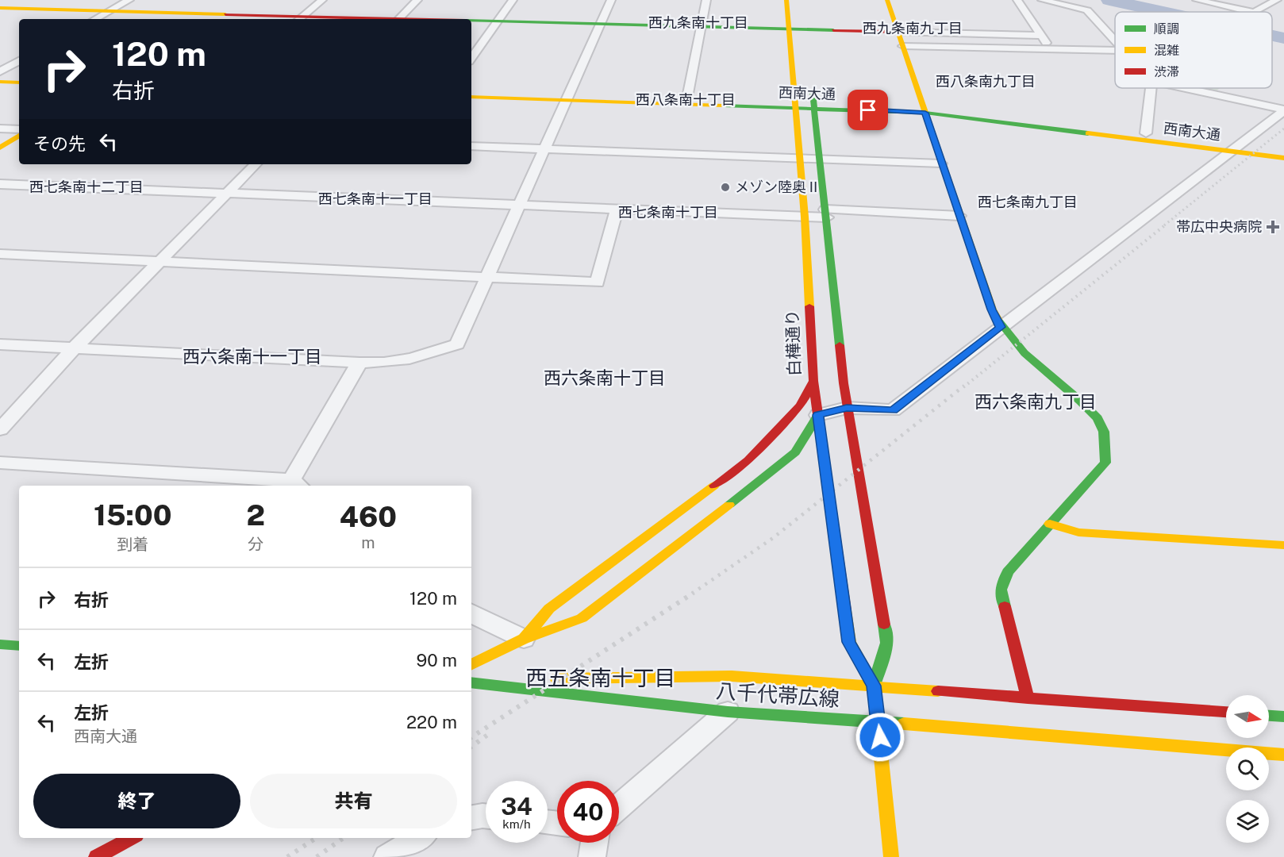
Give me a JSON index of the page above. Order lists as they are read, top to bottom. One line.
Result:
{"streets":{"street":["西南大通","白樺通り","八千代帯広線"]},"crossings":[["西南大通","白樺通り"]],"districts":["西九条南十丁目","西九条南九丁目","西八条南九丁目","西八条南十丁目","西七条南十二丁目","西七条南十一丁目","西七条南九丁目","西七条南十丁目","西六条南十一丁目","西六条南十丁目","西六条南九丁目","西五条南十丁目"],"places":{"other":["メゾン陸奥Ⅱ"],"health":["帯広中央病院"]},"legend":["順調","混雑","渋滞"],"north":"right","page":{"turn":["120 m","右折"],"then":"その先","eta":["15:00","到着","2","分","460","m"],"list":[{"name":"右折","value":"120 m"},{"name":"左折","value":"90 m"},{"name":"左折","note":"西南大通","value":"220 m"}],"buttons":["終了","共有"],"speed":"34 km/h","limit":"40"}}
